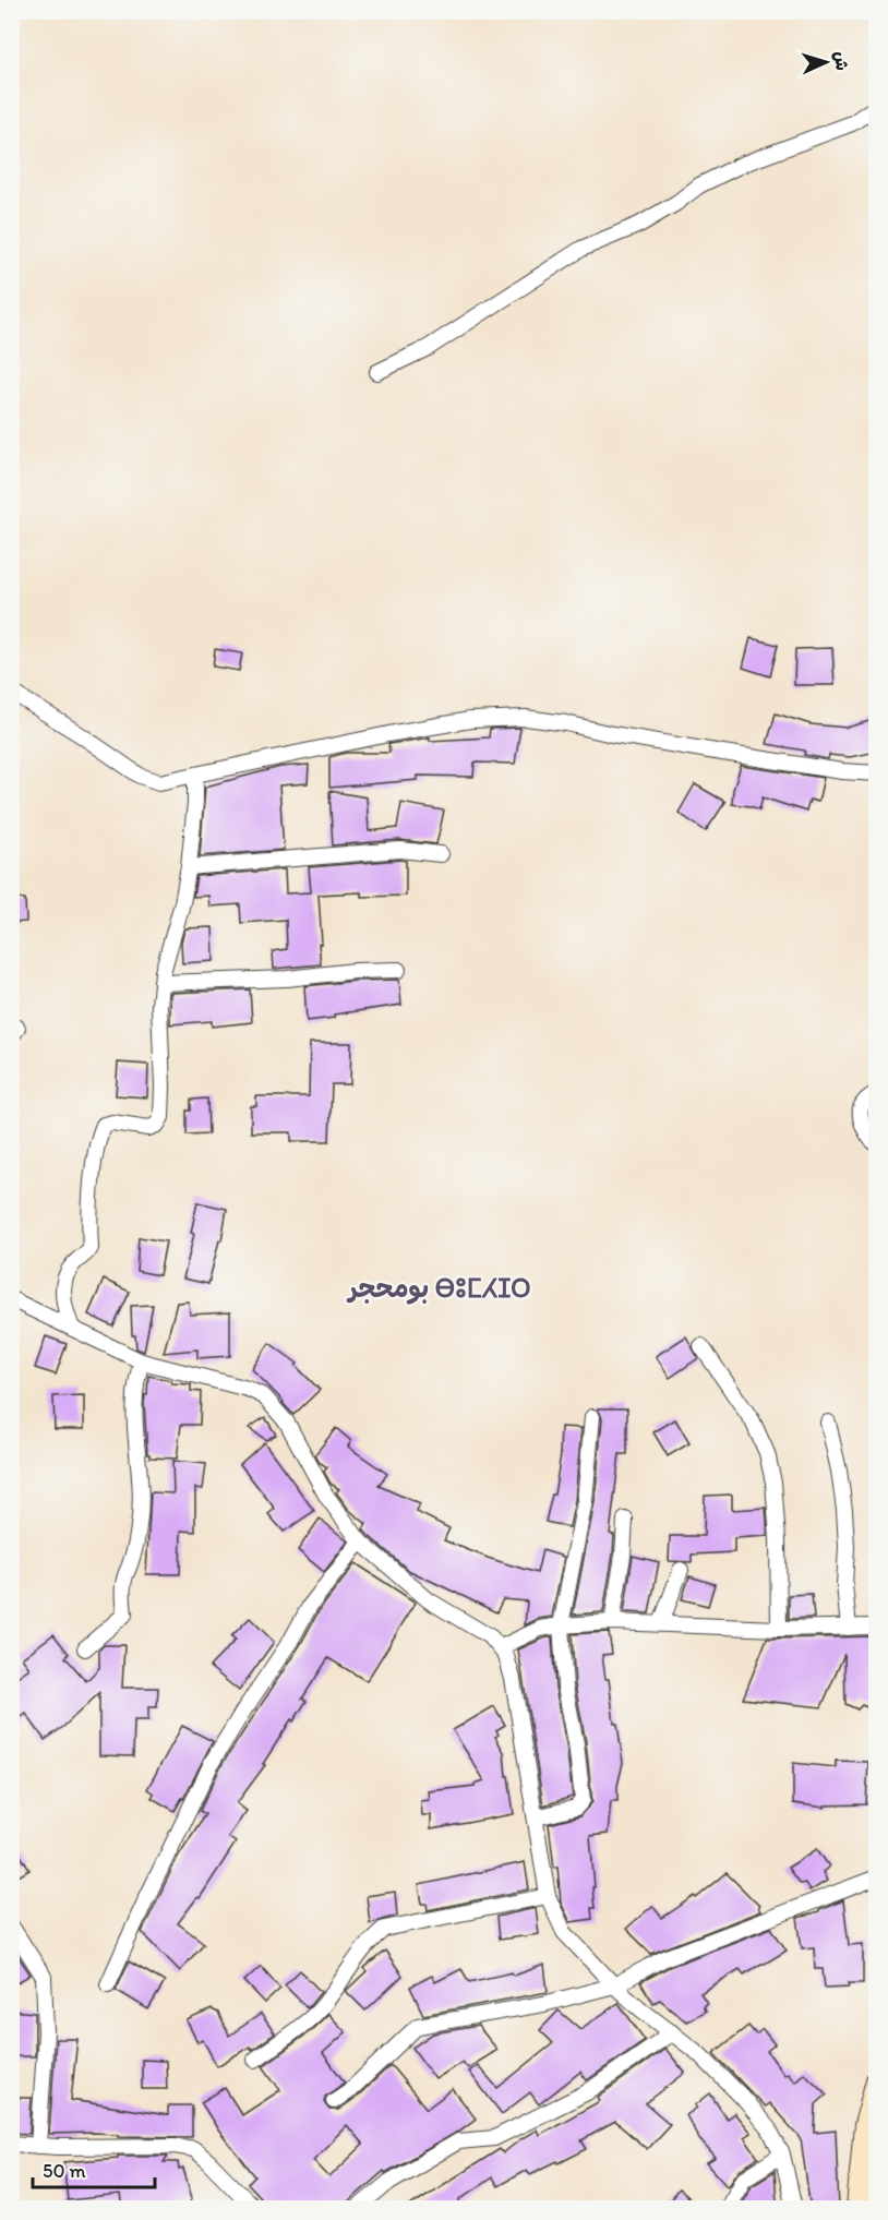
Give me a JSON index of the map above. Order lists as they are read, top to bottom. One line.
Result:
{"districts":["بومحجر ⴱⵓⵎⵃⵊⵔ"],"scale_bar":"50 m","north":"right"}
